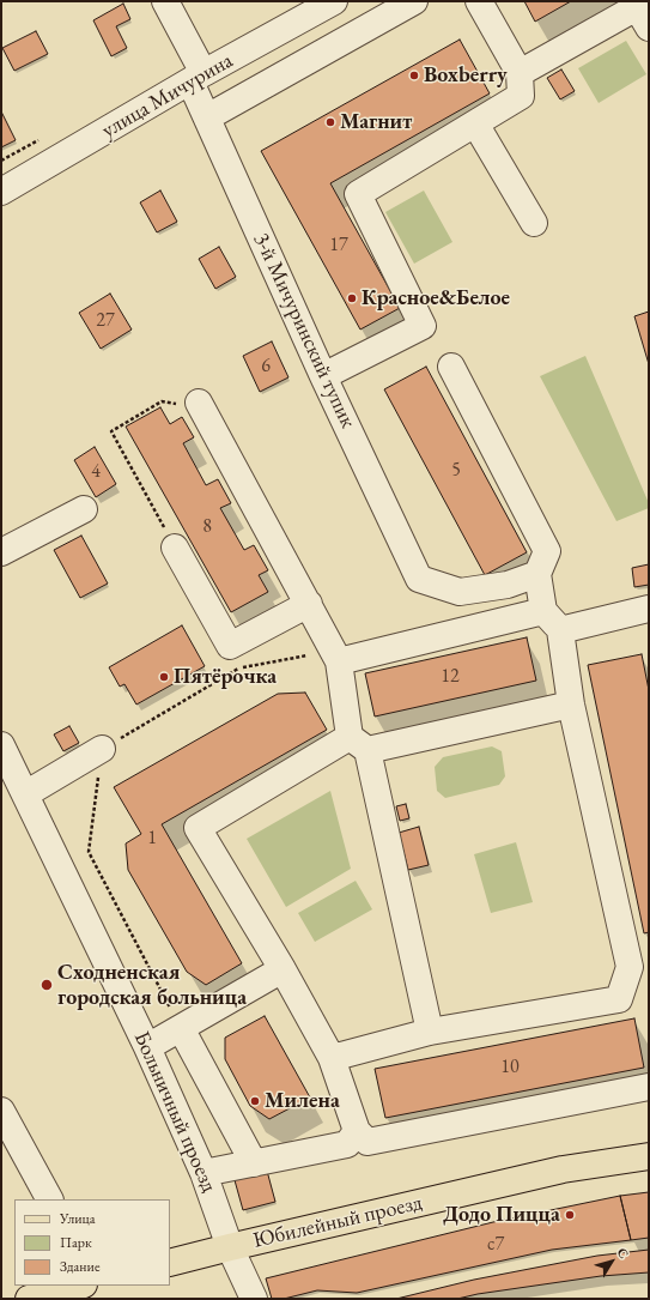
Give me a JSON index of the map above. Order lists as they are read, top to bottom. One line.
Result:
{"streets":{"main road":["Юбилейный проезд"],"street":["улица Мичурина","3-й Мичуринский тупик","Больничный проезд"]},"crossings":[["улица Мичурина","3-й Мичуринский тупик"],["Больничный проезд","Юбилейный проезд"]],"places":["Boxberry","Магнит","Красное&Белое","Пятёрочка","Сходненская городская больница","Милена","Додо Пицца"],"house_numbers":["17","27","6","5","4","8","12","1","10","с7"],"legend":["Улица","Парк","Здание"],"north":"top right"}
